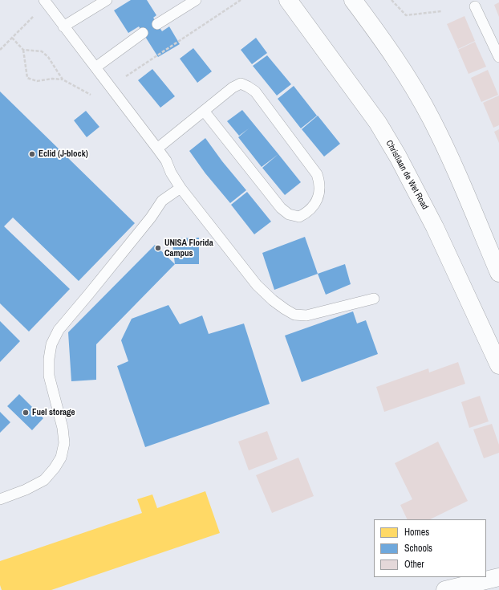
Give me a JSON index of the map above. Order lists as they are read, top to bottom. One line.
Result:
{"streets":{"main road":["Christiaan de Wet Road"]},"places":["Eclid (J-block)","UNISA Florida Campus","Fuel storage"],"legend":["Homes","Schools","Other"]}
